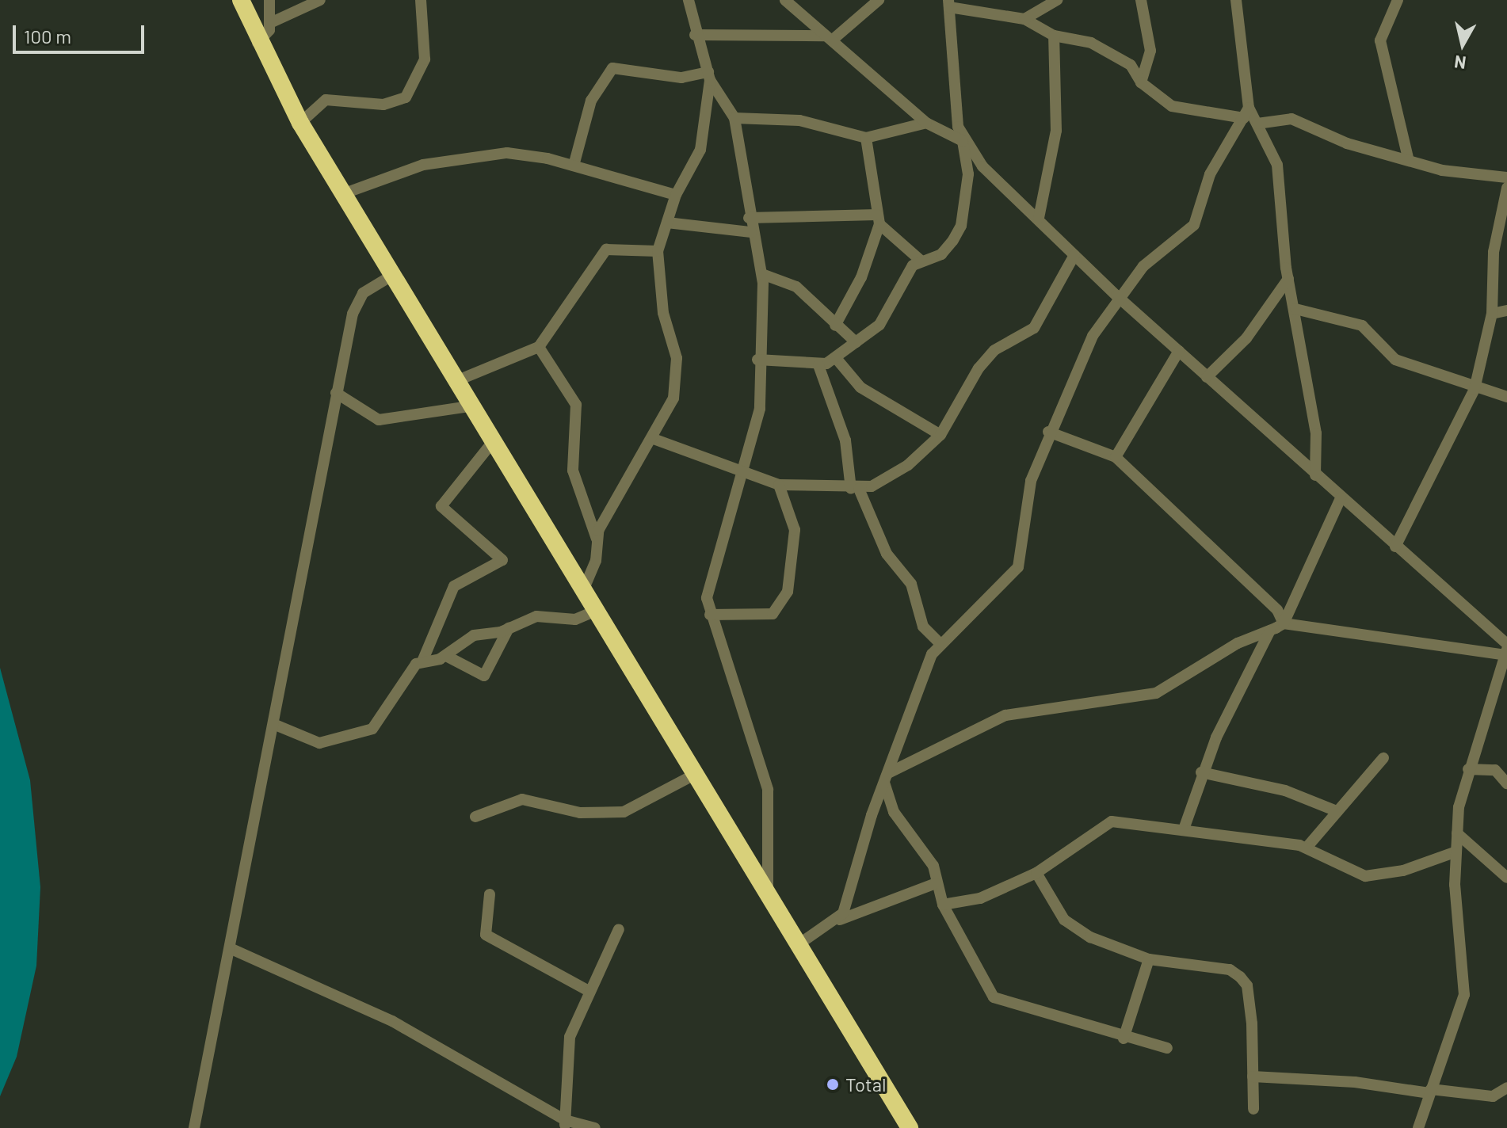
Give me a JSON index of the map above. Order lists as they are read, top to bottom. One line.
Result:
{"places":["Total"],"scale_bar":"100 m","north":"bottom"}
